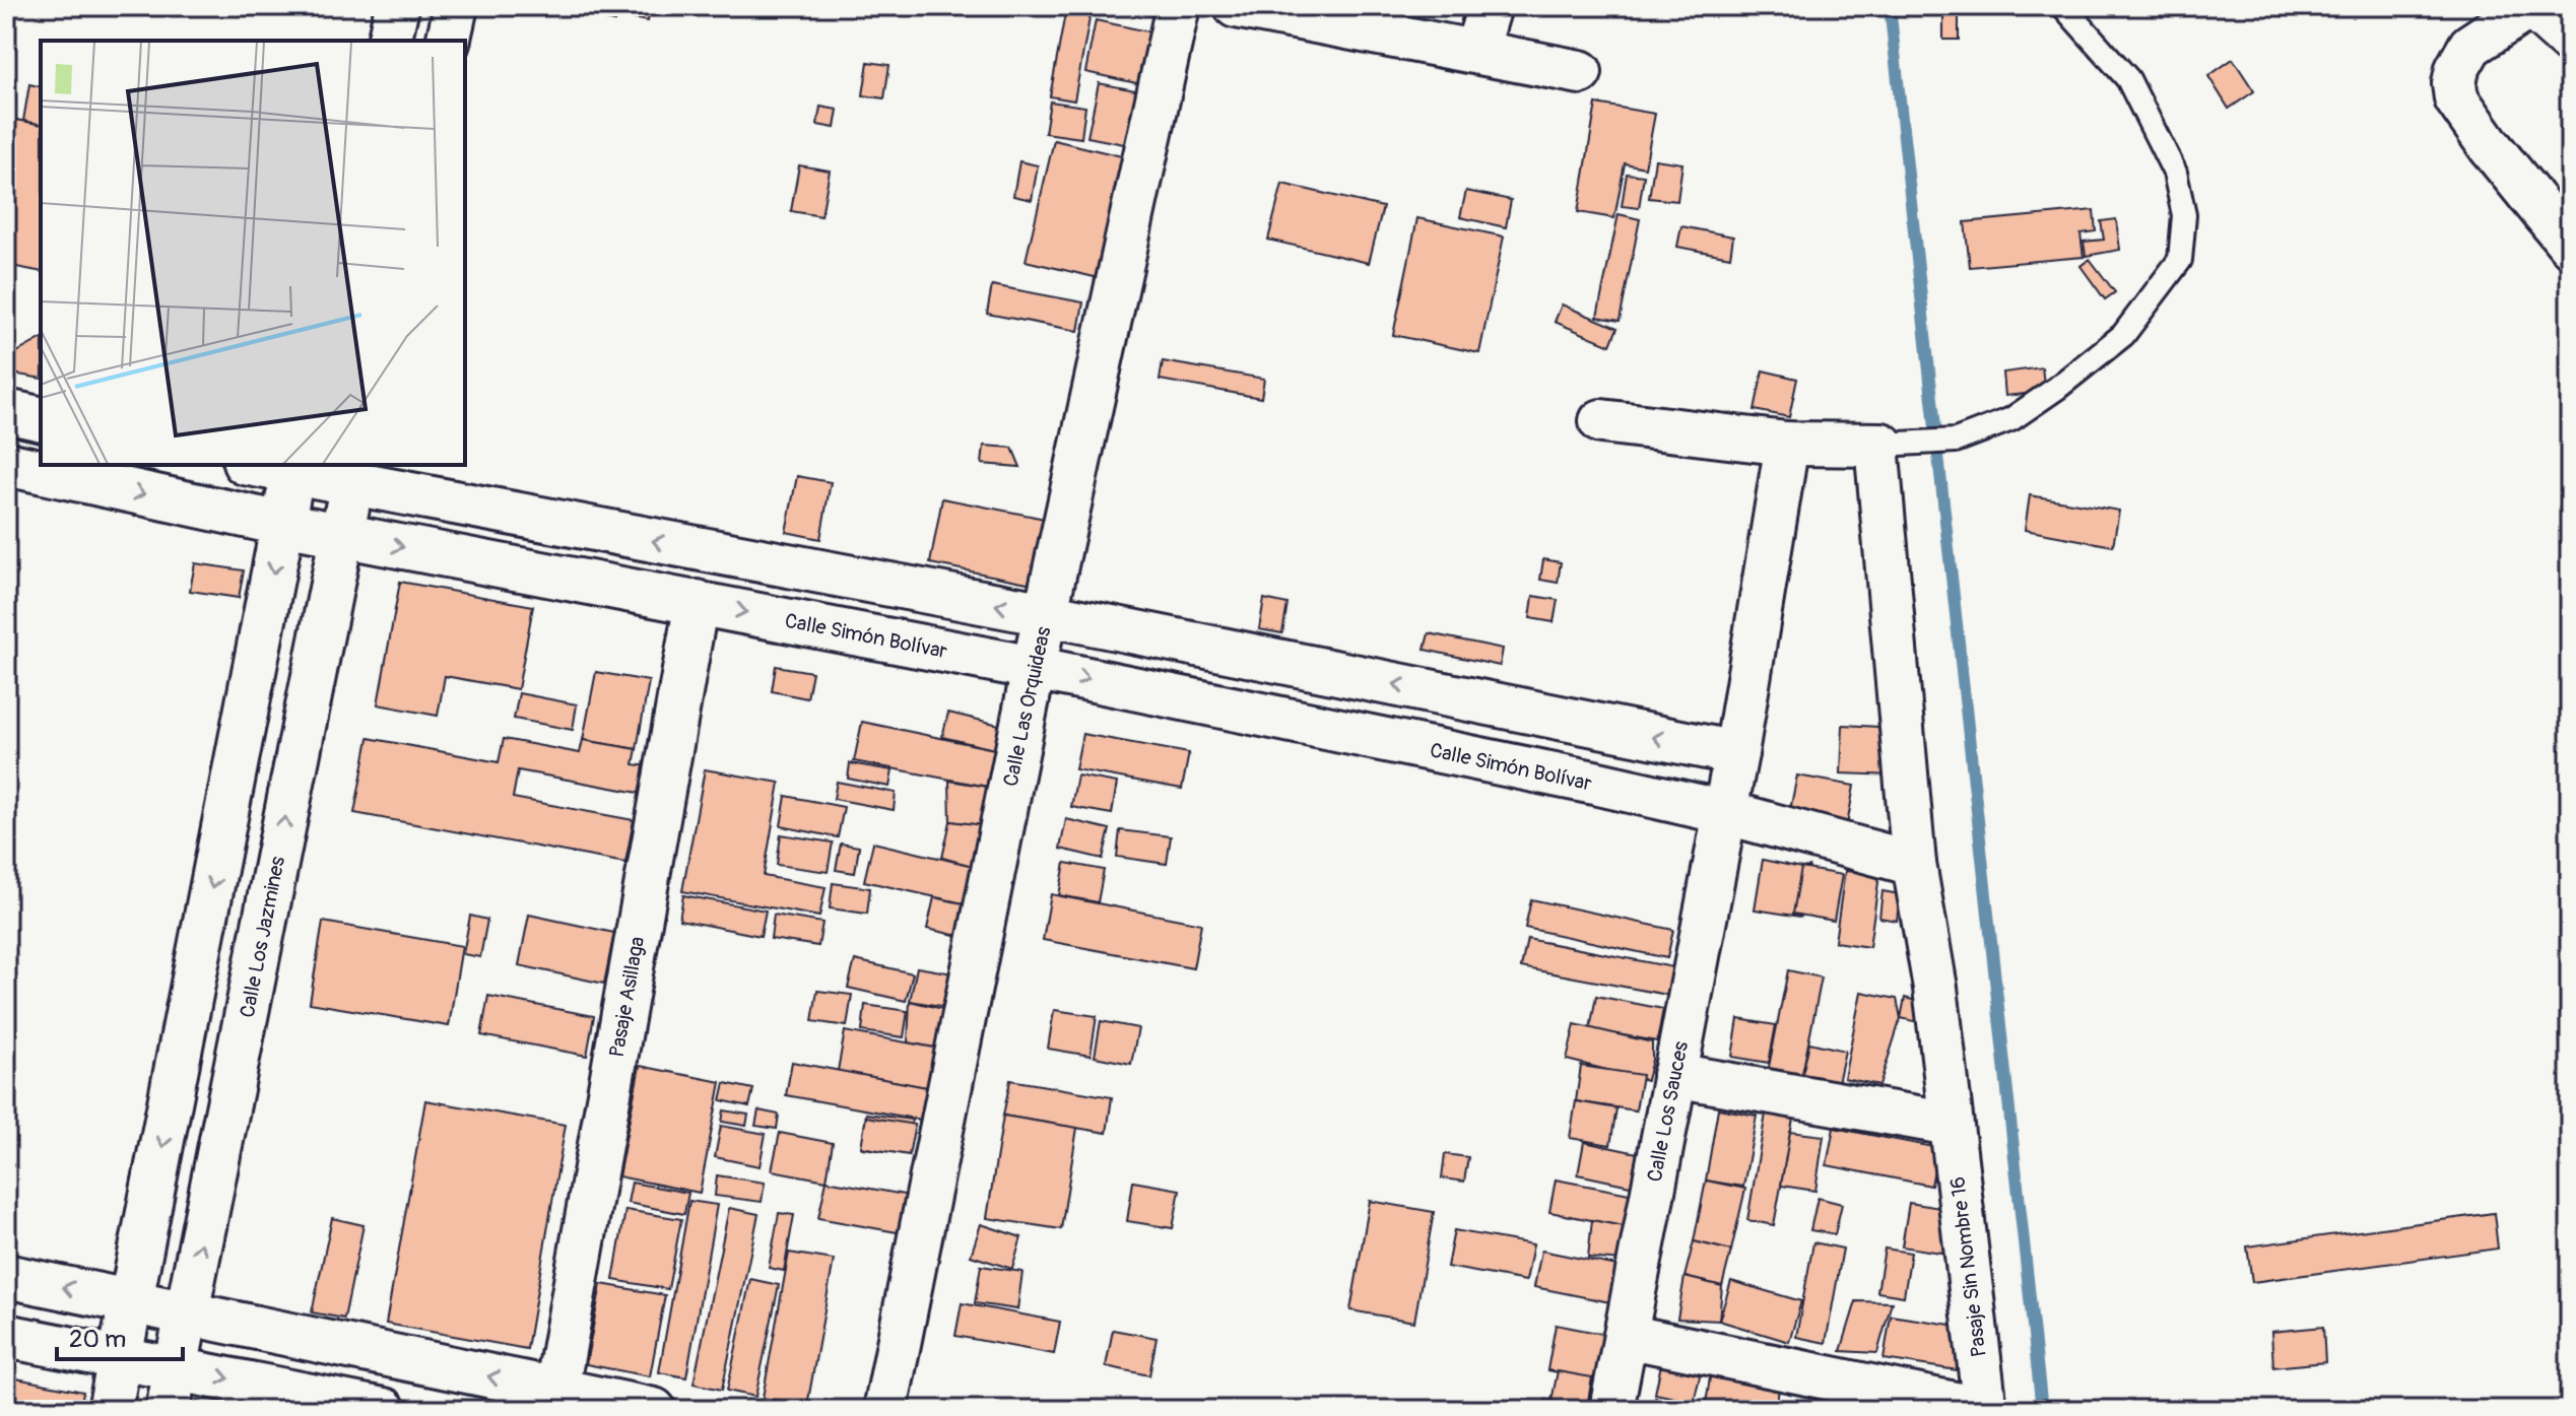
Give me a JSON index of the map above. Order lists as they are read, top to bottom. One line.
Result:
{"streets":{"street":["Calle Simón Bolívar","Calle Las Orquideas","Calle Los Jazmines","Pasaje Asillaga","Calle Los Sauces","Pasaje Sin Nombre 16"]},"crossings":[["Calle Simón Bolívar","Calle Las Orquideas"],["Calle Simón Bolívar","Calle Los Jazmines"],["Calle Simón Bolívar","Pasaje Asillaga"],["Calle Simón Bolívar","Calle Los Sauces"],["Calle Simón Bolívar","Pasaje Sin Nombre 16"]],"scale_bar":"20 m"}
